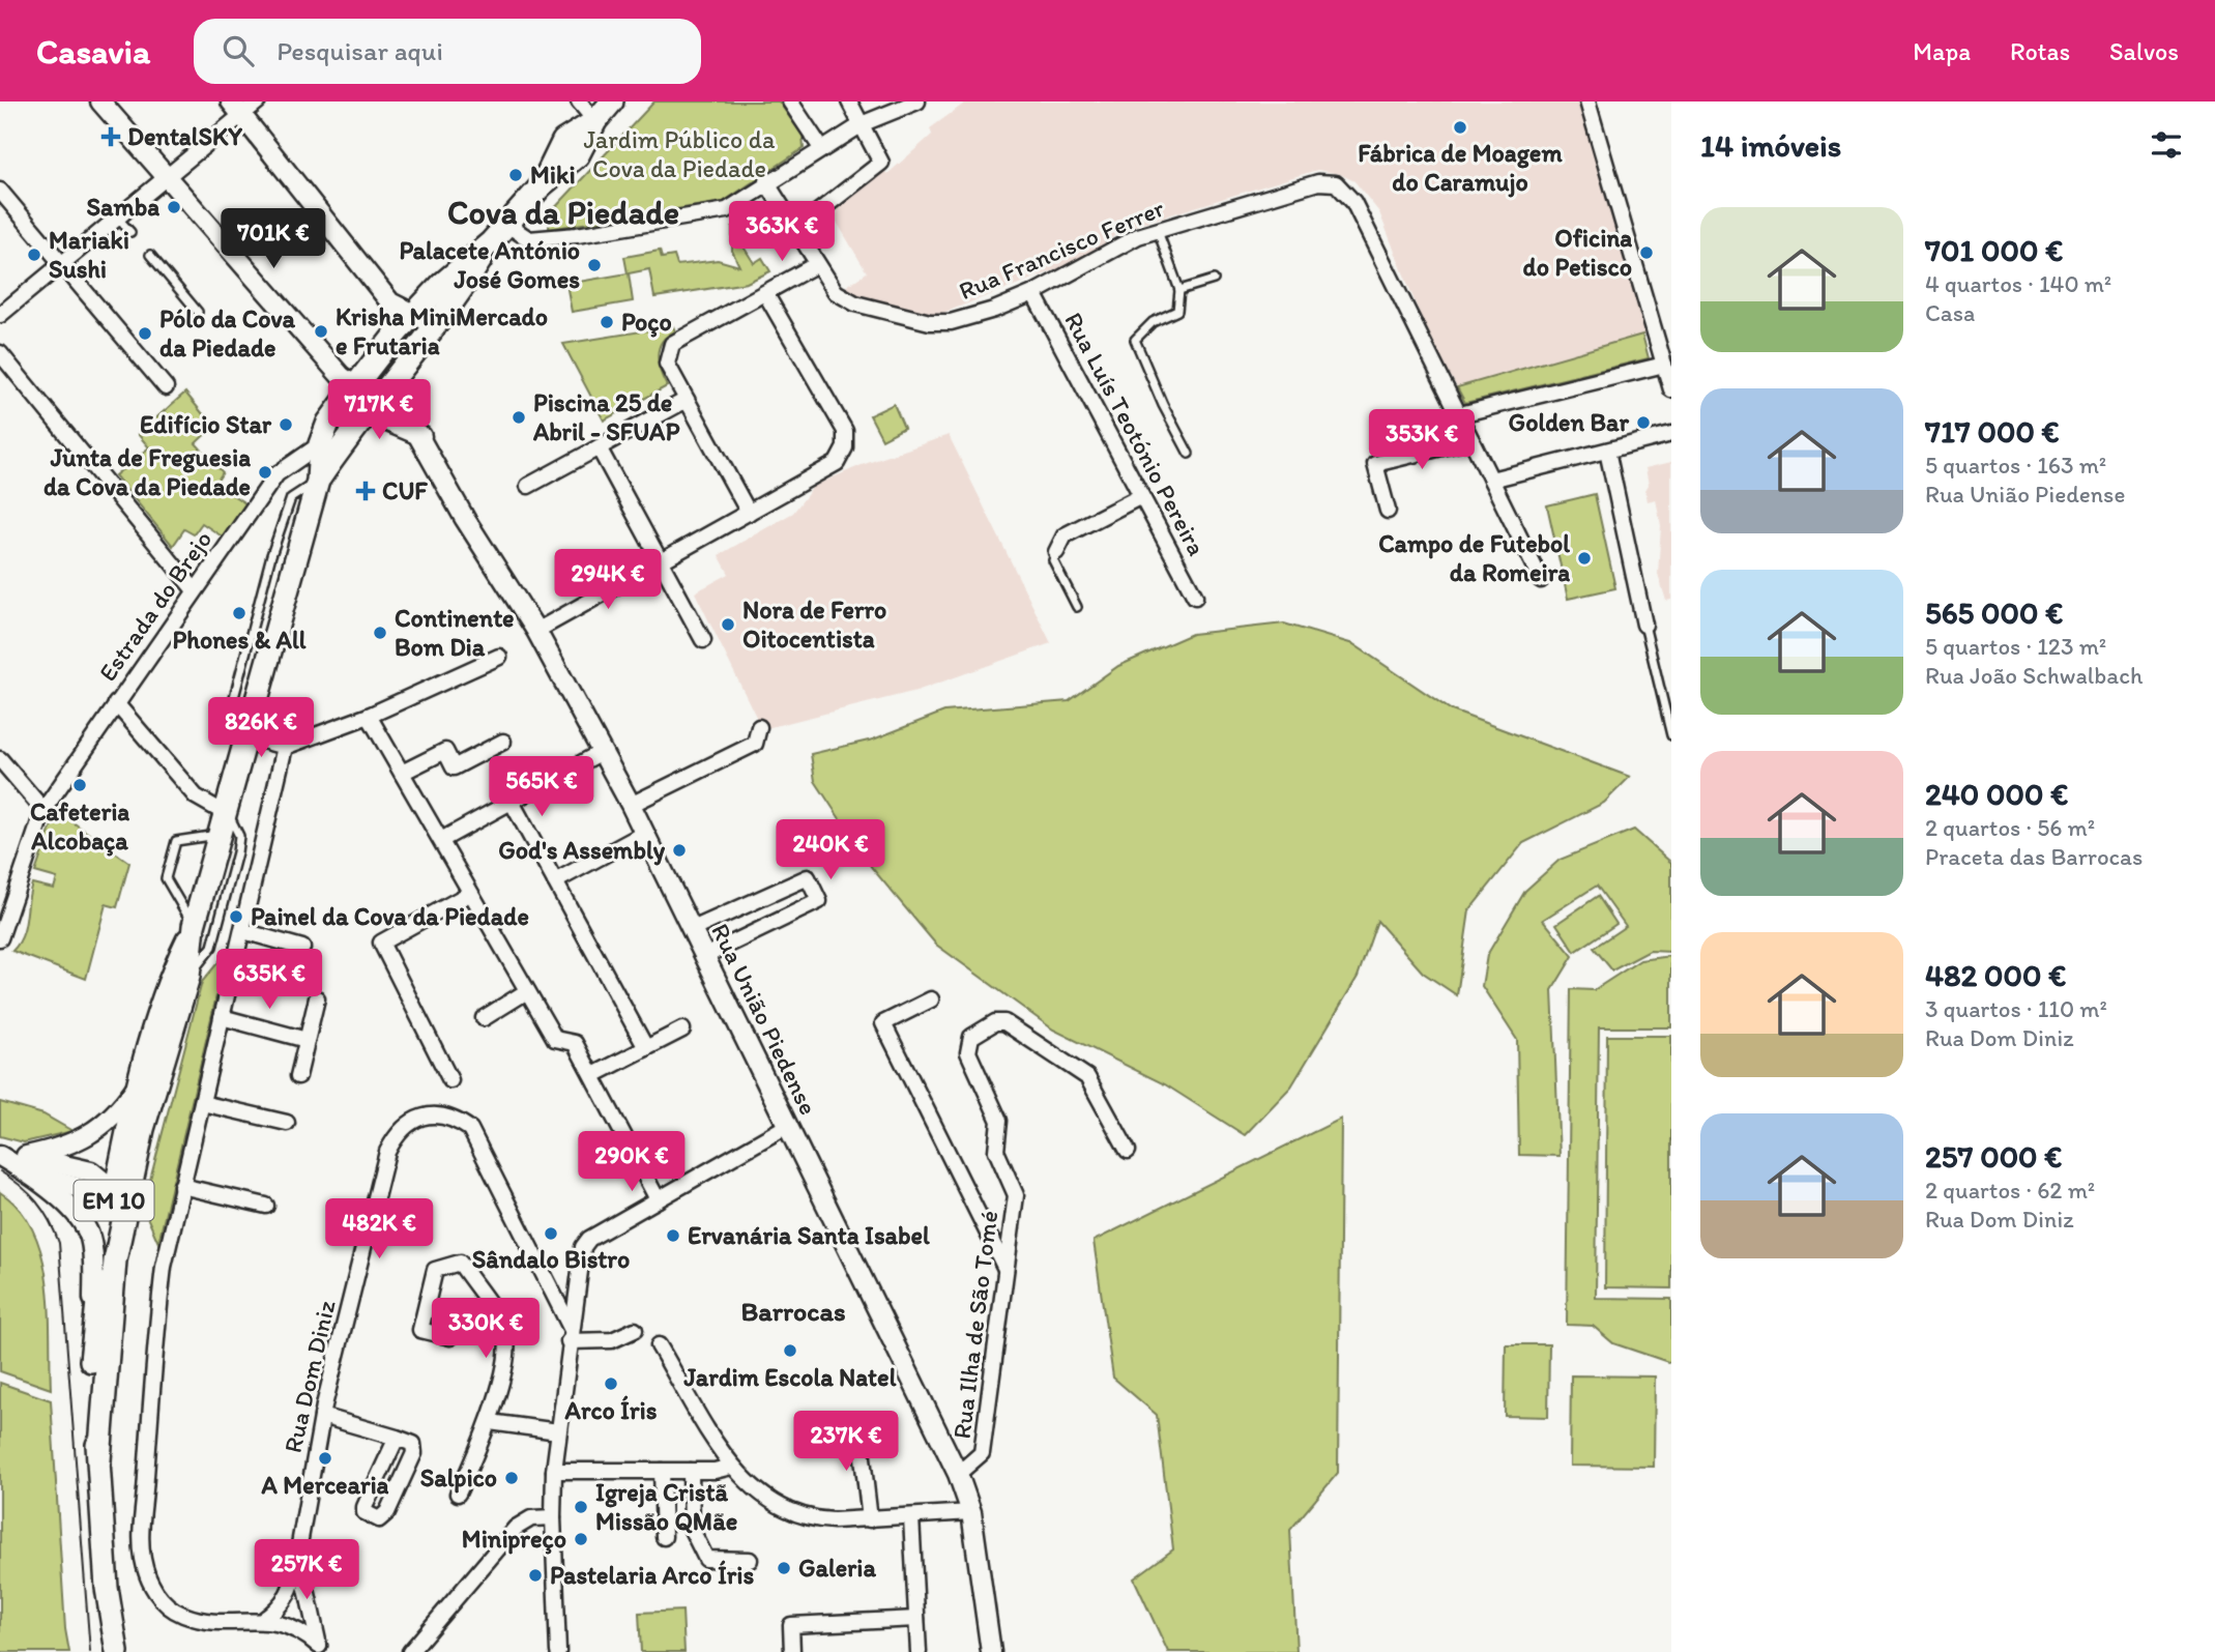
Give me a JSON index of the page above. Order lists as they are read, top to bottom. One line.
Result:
{"streets":{"main road":["EM 10"],"street":["Rua Francisco Ferrer","Rua Luís Teotónio Pereira","Estrada do Brejo","Rua União Piedense","Rua Ilha de São Tomé","Rua Dom Diniz"]},"crossings":[["Rua Francisco Ferrer","Rua Luís Teotónio Pereira"],["Estrada do Brejo","EM 10"],["Rua União Piedense","EM 10"],["Rua União Piedense","Rua Ilha de São Tomé"]],"districts":["Cova da Piedade","Barrocas"],"parks":["Jardim Público da Cova da Piedade"],"places":{"other":["Fábrica de Moagem do Caramujo","Miki","Samba","Oficina do Petisco","Mariaki Sushi","Palacete António José Gomes","Poço","Krisha MiniMercado e Frutaria","Pólo da Cova da Piedade","Piscina 25 de Abril - SFUAP","Golden Bar","Edifício Star","Junta de Freguesia da Cova da Piedade","Campo de Futebol da Romeira","Phones & All","Nora de Ferro Oitocentista","Continente Bom Dia","Cafeteria Alcobaça","God's Assembly","Painel da Cova da Piedade","Sândalo Bistro","Ervanária Santa Isabel","Jardim Escola Natel","Arco Íris","A Mercearia","Salpico","Igreja Cristã Missão QMãe","Minipreço","Galeria","Pastelaria Arco Íris"],"health":["DentalSKY","CUF"]},"page":{"header":"Casavia","search":"Pesquisar aqui","nav":["Mapa","Rotas","Salvos"],"heading":"14 imóveis","list":[{"name":"701 000 €","note":"4 quartos · 140 m² · Casa"},{"name":"717 000 €","note":"5 quartos · 163 m² · Rua União Piedense"},{"name":"565 000 €","note":"5 quartos · 123 m² · Rua João Schwalbach"},{"name":"240 000 €","note":"2 quartos · 56 m² · Praceta das Barrocas"},{"name":"482 000 €","note":"3 quartos · 110 m² · Rua Dom Diniz"},{"name":"257 000 €","note":"2 quartos · 62 m² · Rua Dom Diniz"}],"price":["363K €","701K €","717K €","353K €","294K €","826K €","565K €","240K €","635K €","290K €","482K €","330K €","237K €","257K €"]}}
